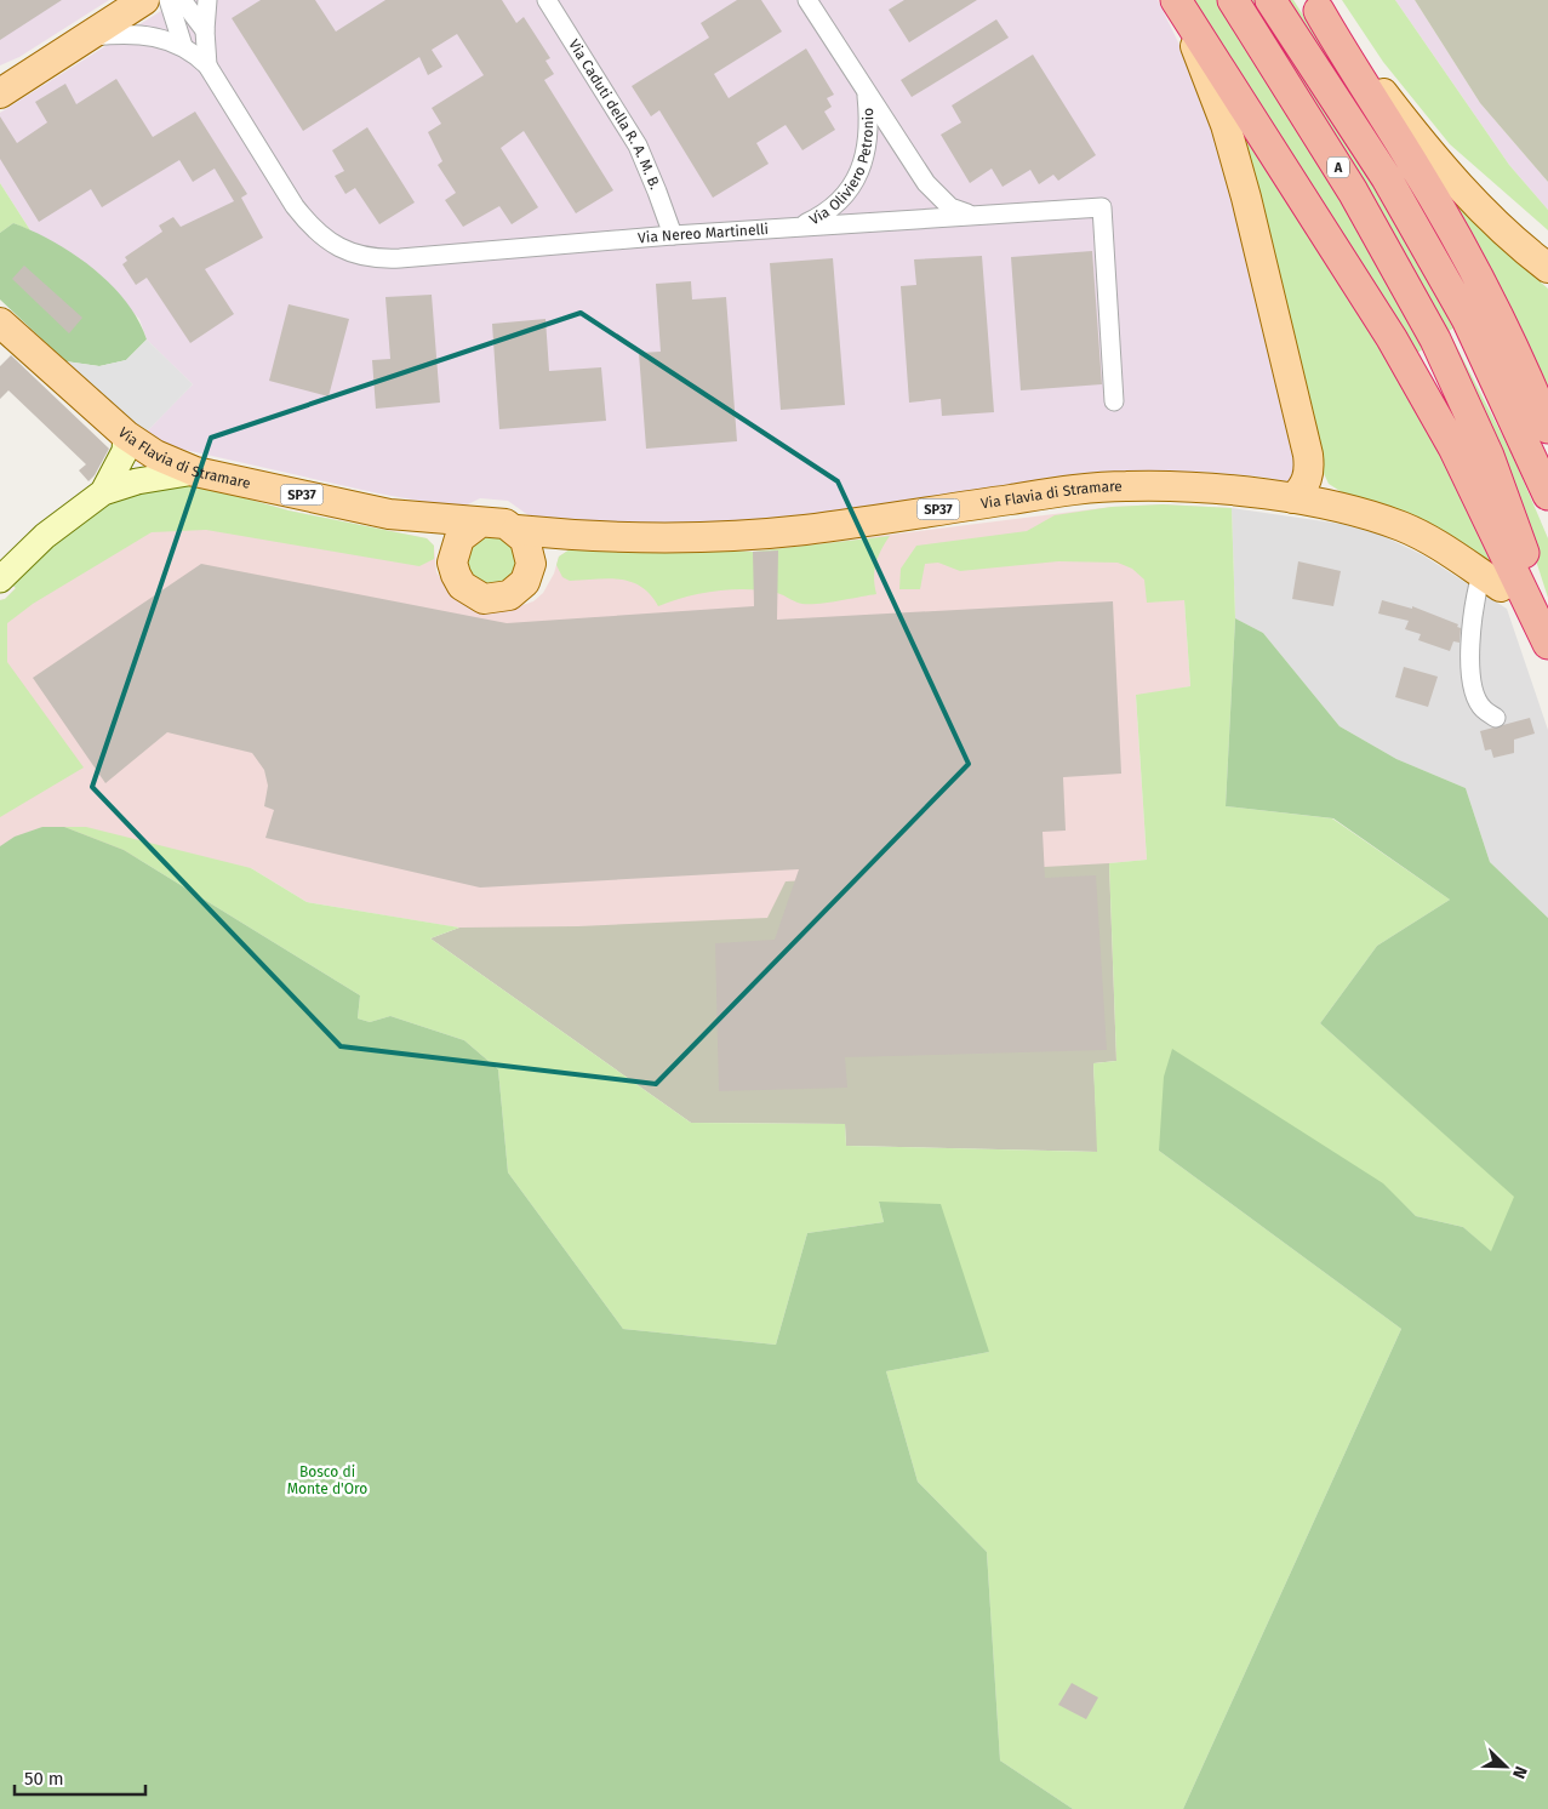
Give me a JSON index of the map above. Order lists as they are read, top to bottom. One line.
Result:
{"streets":{"highway":["A"],"main road":["Via Flavia di Stramare","SP37"],"street":["Via Caduti della R. A. M. B.","Via Oliviero Petronio","Via Nereo Martinelli"]},"crossings":[["Via Caduti della R. A. M. B.","Via Nereo Martinelli"],["Via Oliviero Petronio","Via Nereo Martinelli"]],"parks":["Bosco di Monte d'Oro"],"scale_bar":"50 m","north":"bottom right"}
